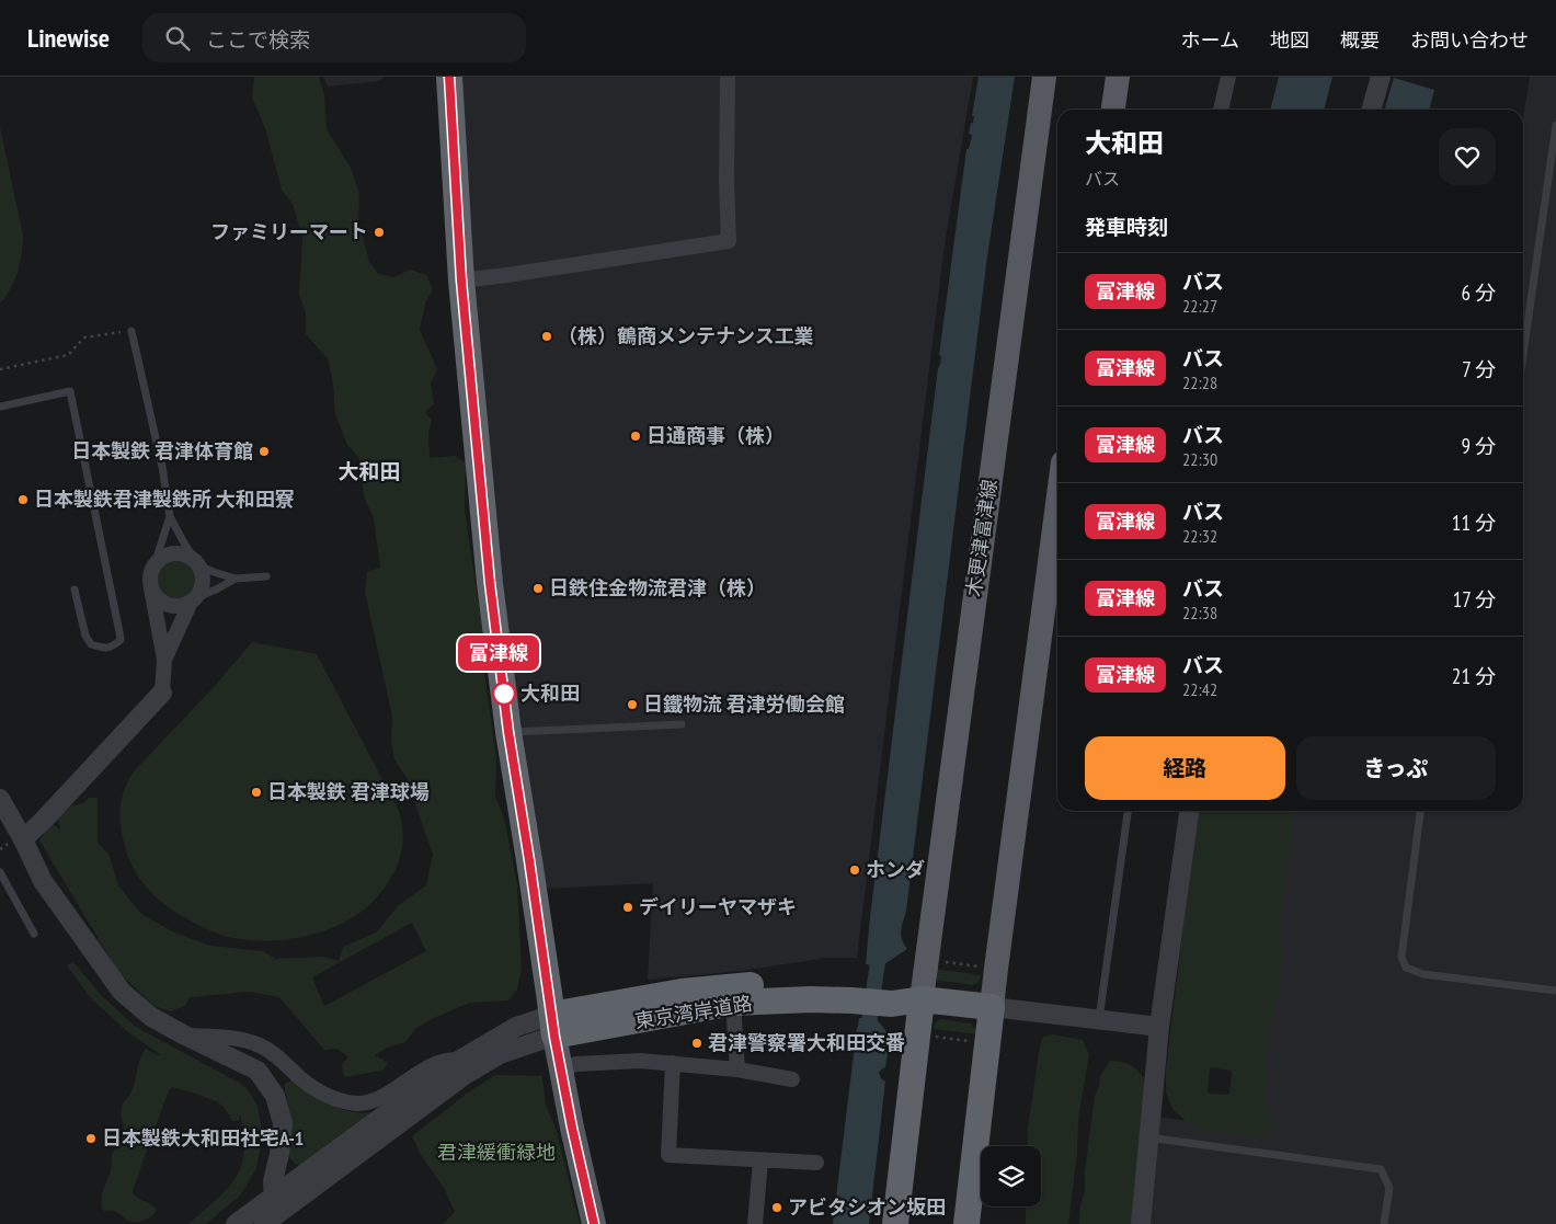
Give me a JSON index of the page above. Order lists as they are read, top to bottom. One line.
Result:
{"streets":{"highway":["東京湾岸道路"],"main road":["木更津富津線"]},"crossings":[["木更津富津線","東京湾岸道路"]],"districts":["大和田"],"parks":["君津緩衝緑地"],"places":["ファミリーマート","（株）鶴商メンテナンス工業","日通商事（株）","日本製鉄 君津体育館","日本製鉄君津製鉄所 大和田寮","日鉄住金物流君津（株）","大和田","日鐵物流 君津労働会館","日本製鉄 君津球場","ホンダ","デイリーヤマザキ","君津警察署大和田交番","日本製鉄大和田社宅A-1","アビタシオン坂田"],"lines":["bus line 富津線"],"page":{"header":"Linewise","search":"ここで検索","nav":["ホーム","地図","概要","お問い合わせ"],"on_map":"富津線","heading":[["大和田","バス"],"発車時刻"],"list":[{"mark":"富津線","name":"バス","note":"22:27","value":"6 分"},{"mark":"富津線","name":"バス","note":"22:28","value":"7 分"},{"mark":"富津線","name":"バス","note":"22:30","value":"9 分"},{"mark":"富津線","name":"バス","note":"22:32","value":"11 分"},{"mark":"富津線","name":"バス","note":"22:38","value":"17 分"},{"mark":"富津線","name":"バス","note":"22:42","value":"21 分"}],"buttons":["経路","きっぷ"]}}
